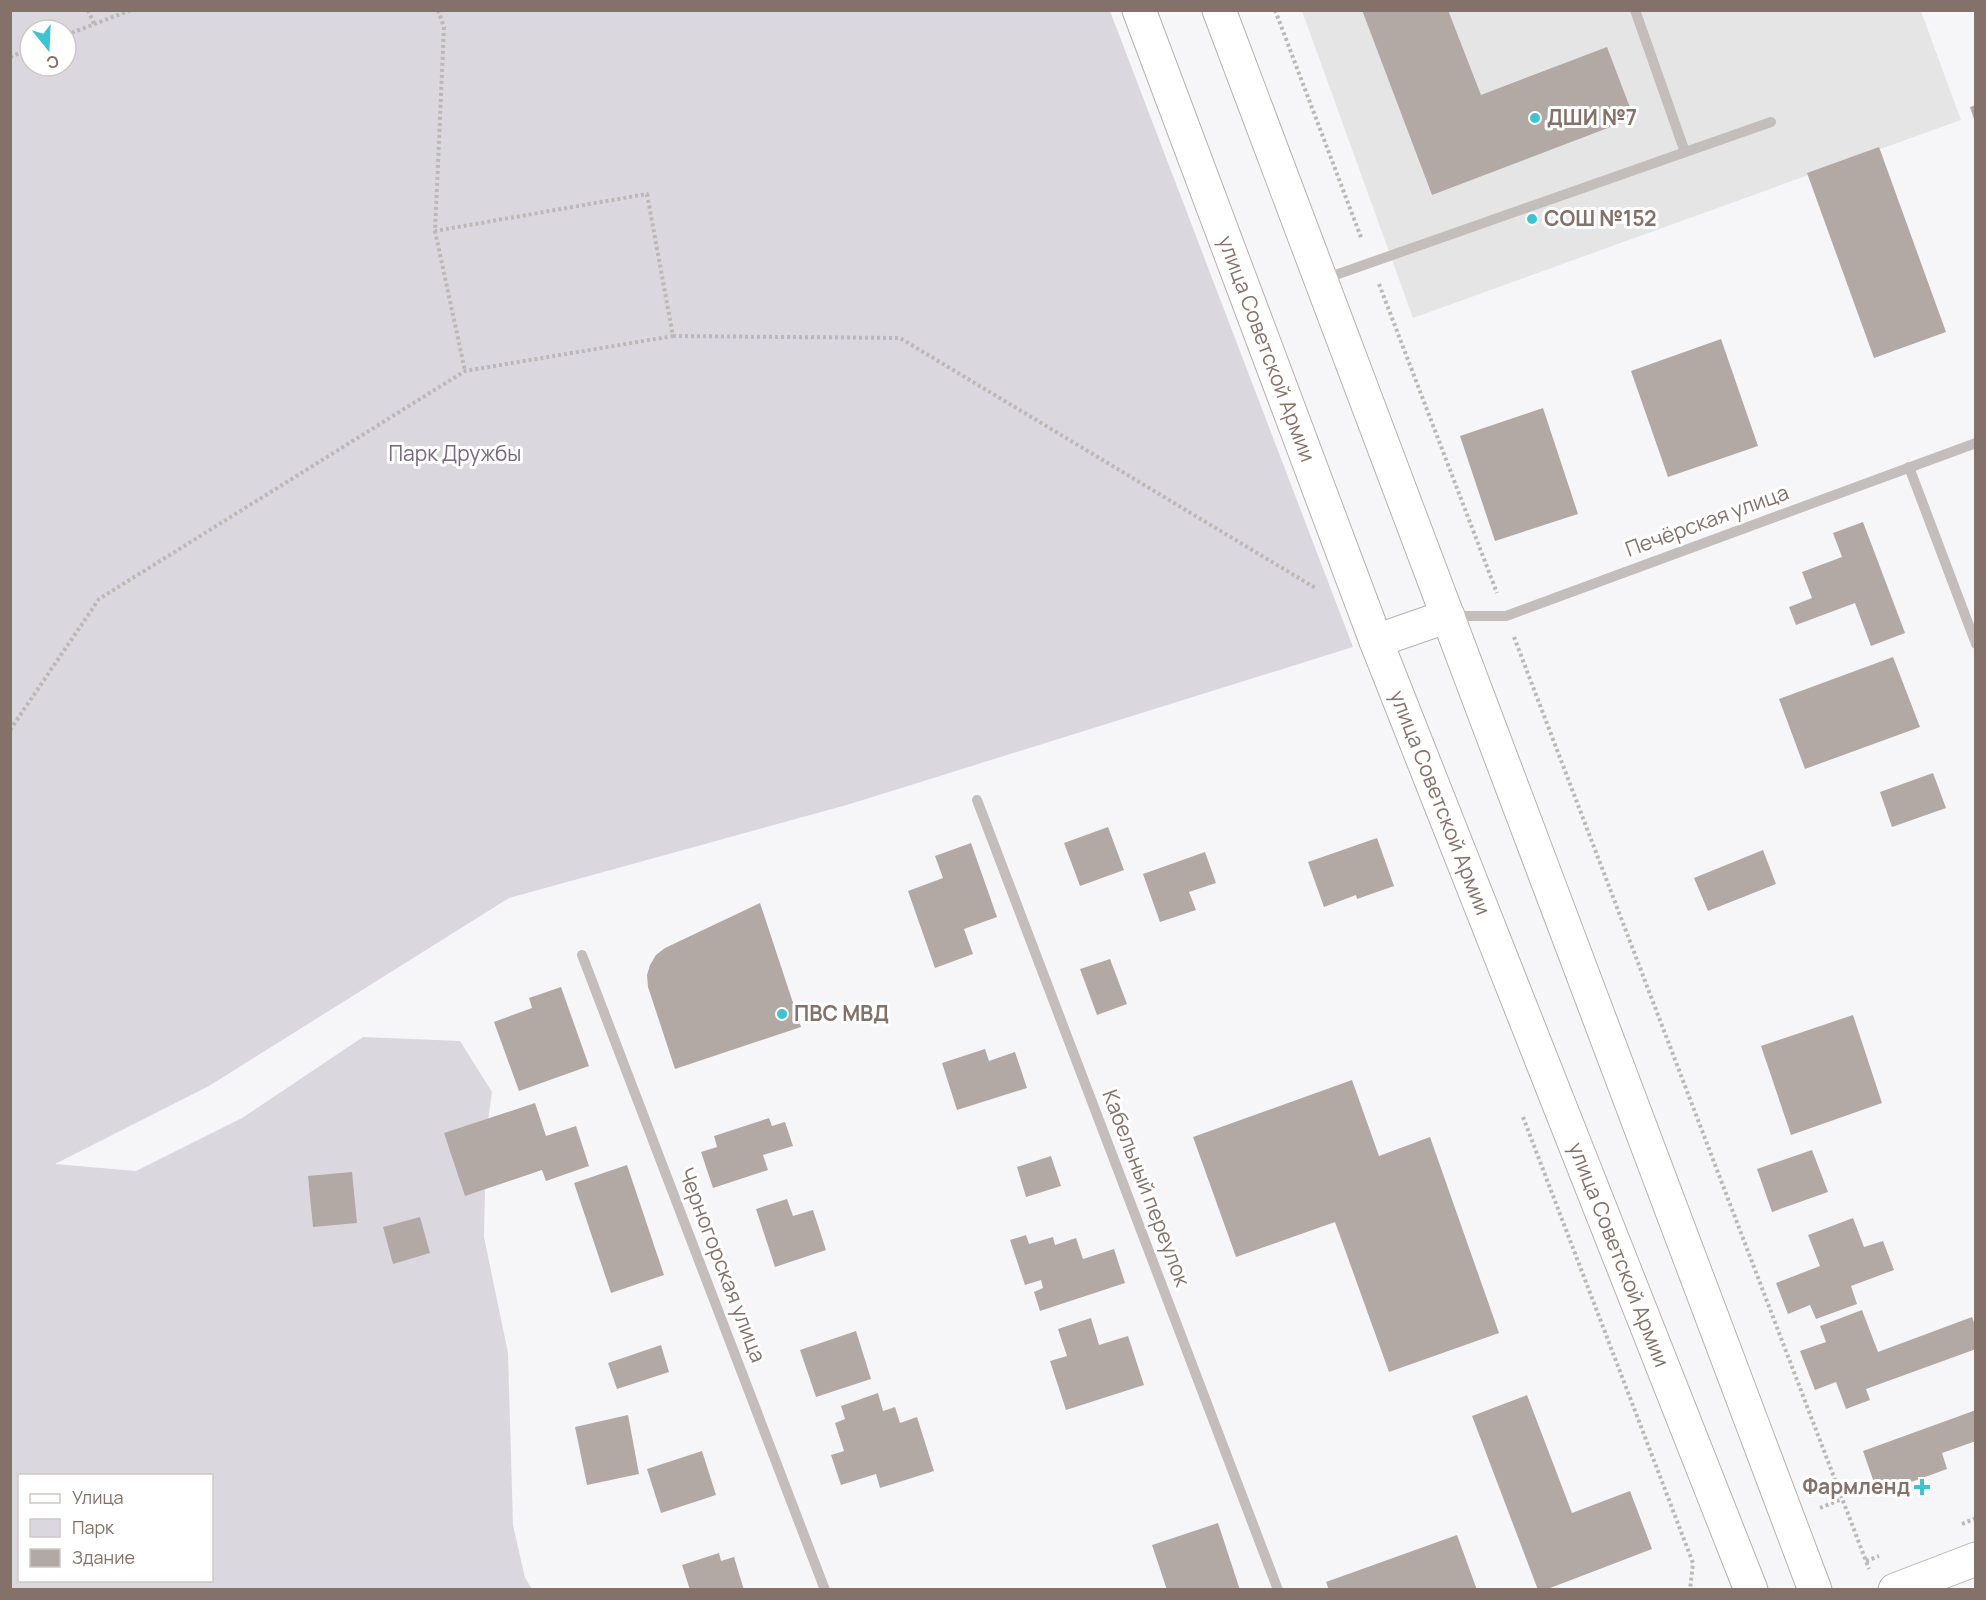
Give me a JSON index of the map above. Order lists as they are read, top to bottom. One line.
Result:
{"streets":{"main road":["улица Советской Армии"],"street":["Печёрская улица","Кабельный переулок","Черногорская улица"]},"parks":["Парк Дружбы"],"places":{"other":["ДШИ №7","СОШ №152","ПВС МВД"],"health":["Фармленд"]},"legend":["Улица","Парк","Здание"],"north":"bottom"}
